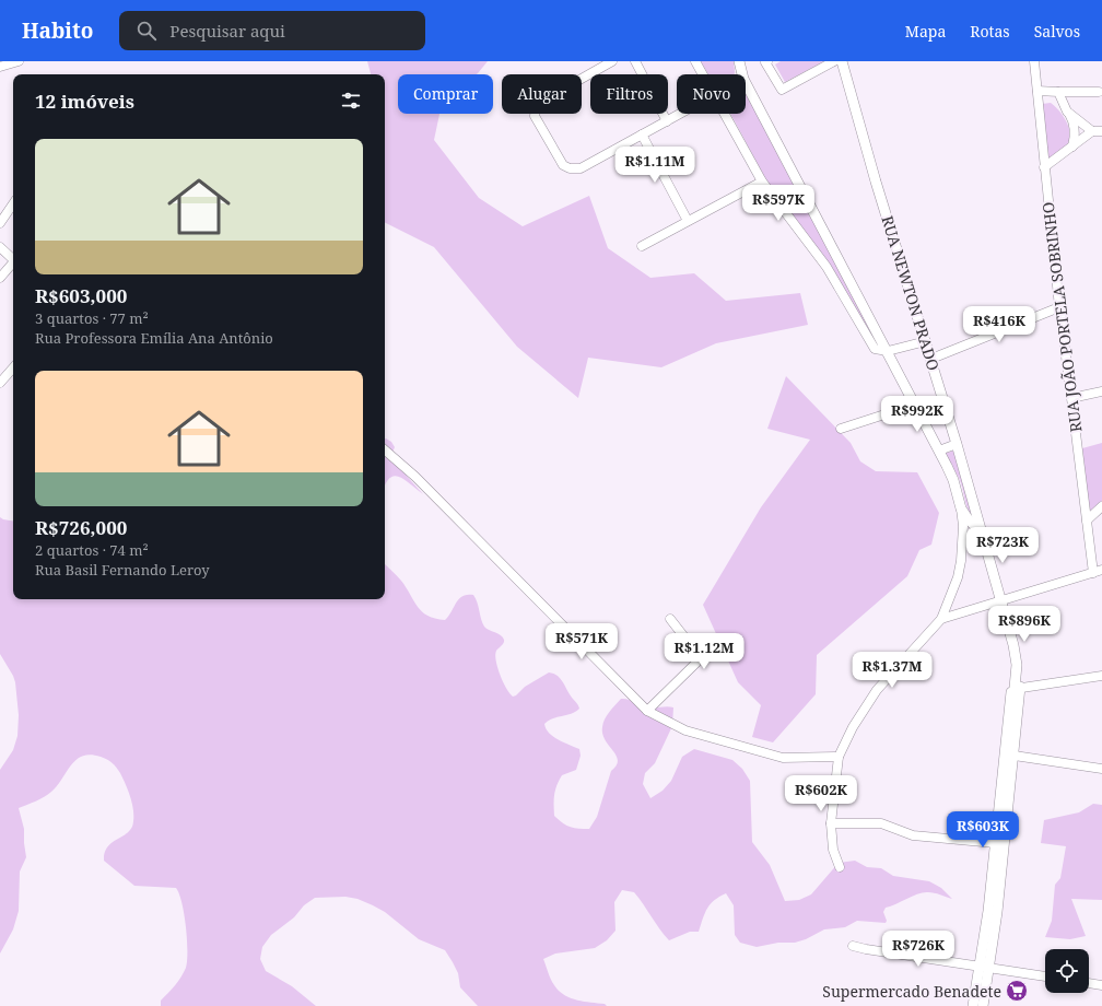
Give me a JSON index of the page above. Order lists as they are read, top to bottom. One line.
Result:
{"streets":{"street":["RUA NEWTON PRADO","RUA JOÃO PORTELA SOBRINHO"]},"places":{"supermarket":["Supermercado Benadete"]},"page":{"header":"Habito","search":"Pesquisar aqui","nav":["Mapa","Rotas","Salvos"],"chip":["Comprar","Alugar","Filtros","Novo"],"heading":"12 imóveis","list":[{"name":"R$603,000","note":"3 quartos · 77 m² · Rua Professora Emília Ana Antônio"},{"name":"R$726,000","note":"2 quartos · 74 m² · Rua Basil Fernando Leroy"}],"price":["R$1.11M","R$597K","R$416K","R$992K","R$723K","R$896K","R$571K","R$1.12M","R$1.37M","R$602K","R$603K","R$726K"]}}
